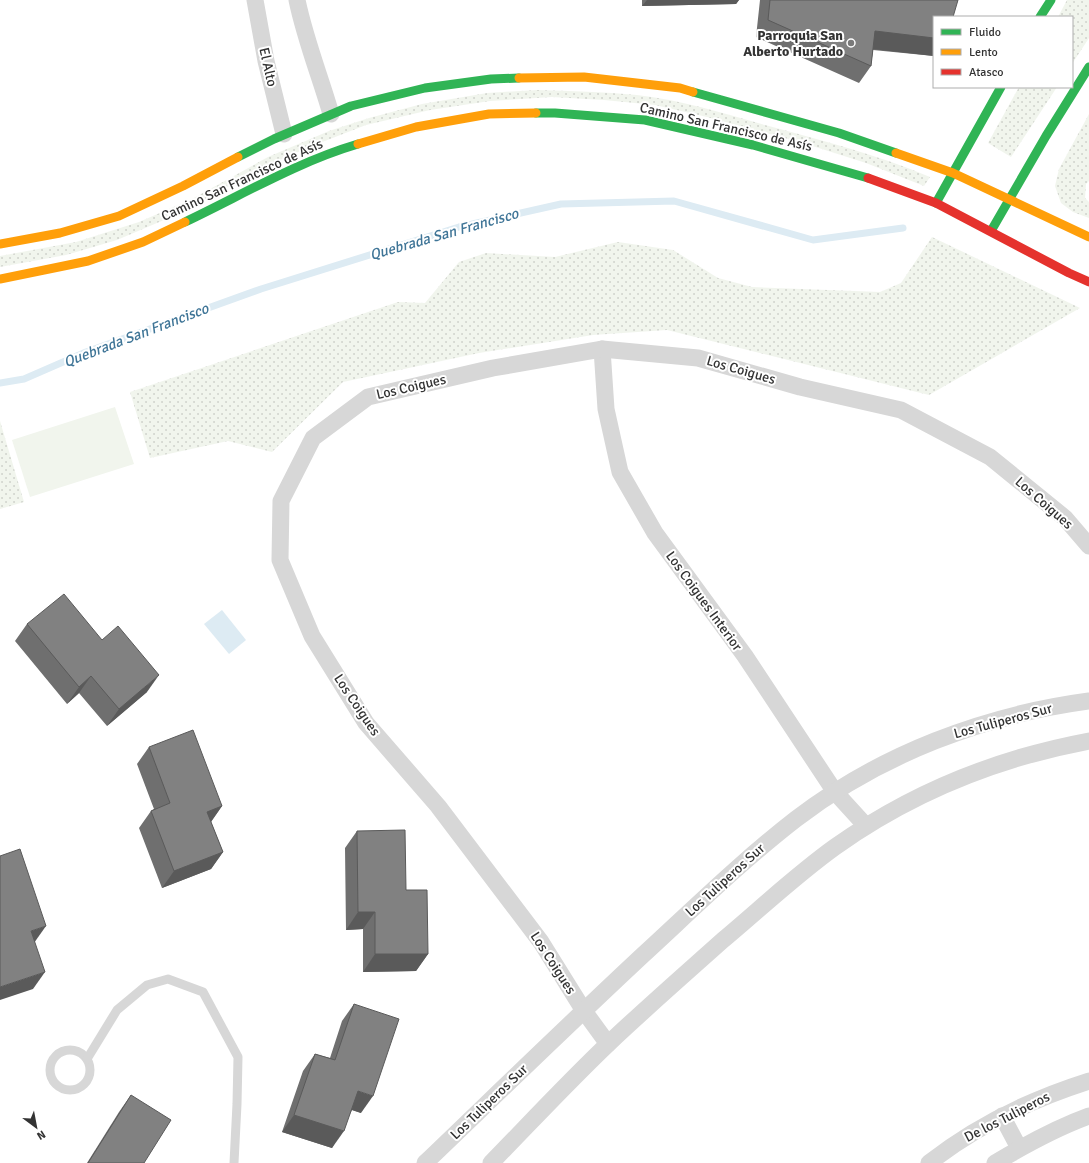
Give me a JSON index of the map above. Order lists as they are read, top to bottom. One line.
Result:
{"streets":{"main road":["Camino San Francisco de Asís"],"street":["El Alto","Los Coigues","Los Coigues Interior","Los Tuliperos Sur","De los Tuliperos"]},"crossings":[["El Alto","Camino San Francisco de Asís"],["Los Coigues","Los Coigues Interior"],["Los Coigues","Los Tuliperos Sur"],["Los Coigues Interior","Los Tuliperos Sur"]],"water":["Quebrada San Francisco"],"places":["Parroquia San Alberto Hurtado"],"legend":["Fluido","Lento","Atasco"],"north":"bottom right"}
